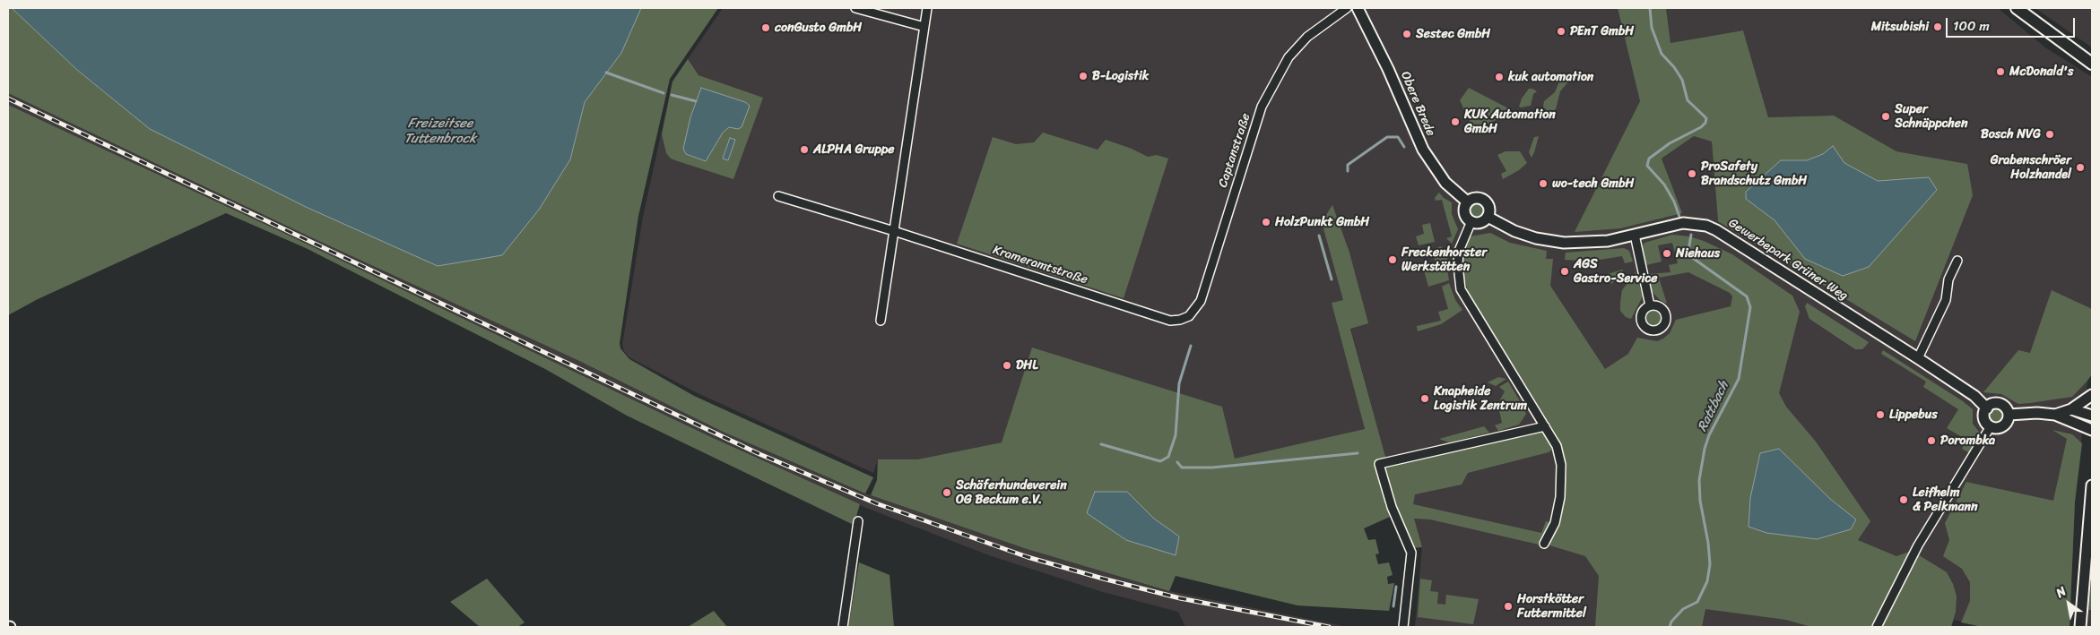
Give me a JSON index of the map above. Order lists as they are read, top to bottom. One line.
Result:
{"streets":{"street":["Obere Brede","Captanstraße","Gewerbepark Grüner Weg","Krameramtstraße"]},"crossings":[["Obere Brede","Gewerbepark Grüner Weg"],["Captanstraße","Krameramtstraße"]],"water":["Freizeitsee Tuttenbrock","Rattbach"],"places":["Mitsubishi","conGusto GmbH","PEnT GmbH","Sestec GmbH","McDonald's","B-Logistik","kuk automation","Super Schnäppchen","KUK Automation GmbH","Bosch NVG","ALPHA Gruppe","Grabenschröer Holzhandel","ProSafety Brandschutz GmbH","wo-tech GmbH","HolzPunkt GmbH","Niehaus","Freckenhorster Werkstätten","AGS Gastro-Service","DHL","Knapheide Logistik Zentrum","Lippebus","Porombka","Schäferhundeverein OG Beckum e.V.","Leifhelm & Pelkmann","Horstkötter Futtermittel"],"scale_bar":"100 m","north":"top left"}
